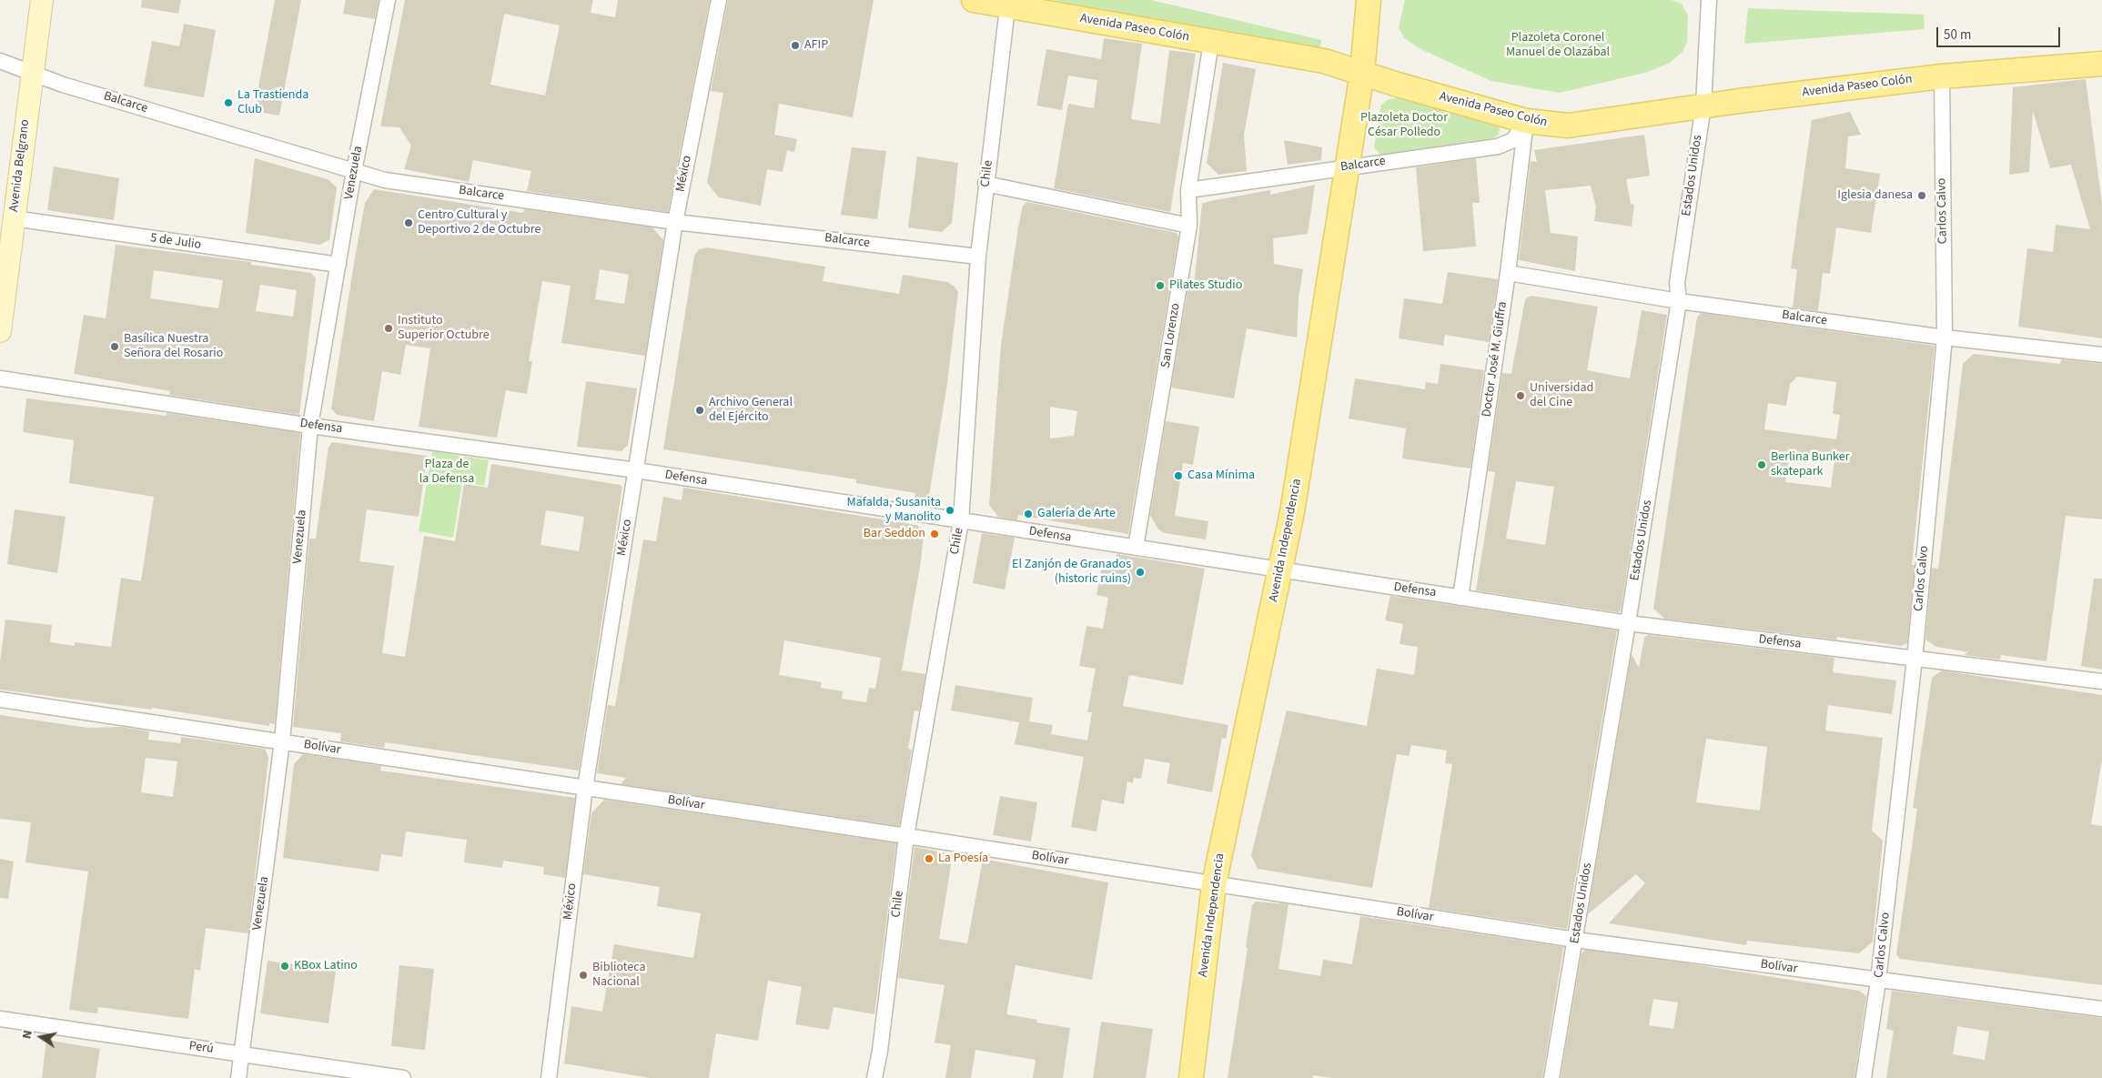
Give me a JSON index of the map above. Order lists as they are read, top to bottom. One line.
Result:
{"streets":{"main road":["Avenida Paseo Colón","Avenida Belgrano","Avenida Independencia"],"street":["Balcarce","Venezuela","México","Chile","Estados Unidos","Carlos Calvo","5 de Julio","San Lorenzo","Doctor José M. Giuffra","Defensa","Bolívar","Perú"]},"crossings":[["Avenida Paseo Colón","Balcarce"],["Avenida Paseo Colón","Chile"],["Avenida Paseo Colón","Estados Unidos"],["Avenida Paseo Colón","Carlos Calvo"],["Avenida Paseo Colón","San Lorenzo"],["Avenida Paseo Colón","Doctor José M. Giuffra"],["Avenida Paseo Colón","Avenida Independencia"],["Balcarce","Avenida Belgrano"],["Balcarce","Venezuela"],["Balcarce","México"],["Balcarce","Chile"],["Balcarce","Estados Unidos"],["Balcarce","Carlos Calvo"],["Balcarce","San Lorenzo"],["Balcarce","Doctor José M. Giuffra"],["Balcarce","Avenida Independencia"],["Avenida Belgrano","5 de Julio"],["Venezuela","5 de Julio"],["Venezuela","Defensa"],["Venezuela","Bolívar"],["Venezuela","Perú"],["México","Defensa"],["México","Bolívar"],["Chile","Defensa"],["Chile","Bolívar"],["Estados Unidos","Defensa"],["Estados Unidos","Bolívar"],["Carlos Calvo","Defensa"],["Carlos Calvo","Bolívar"],["San Lorenzo","Defensa"],["Doctor José M. Giuffra","Defensa"],["Defensa","Avenida Independencia"],["Avenida Independencia","Bolívar"]],"parks":["Plazoleta Coronel Manuel de Olazábal","Plazoleta Doctor César Polledo","Plaza de la Defensa"],"places":["AFIP","La Trastienda Club","Iglesia danesa","Centro Cultural y Deportivo 2 de Octubre","Pilates Studio","Instituto Superior Octubre","Basílica Nuestra Señora del Rosario","Universidad del Cine","Archivo General del Ejército","Berlina Bunker skatepark","Casa Mínima","Mafalda, Susanita y Manolito","Galería de Arte","Bar Seddon","El Zanjón de Granados (historic ruins)","La Poesía","KBox Latino","Biblioteca Nacional"],"scale_bar":"50 m","north":"left"}
